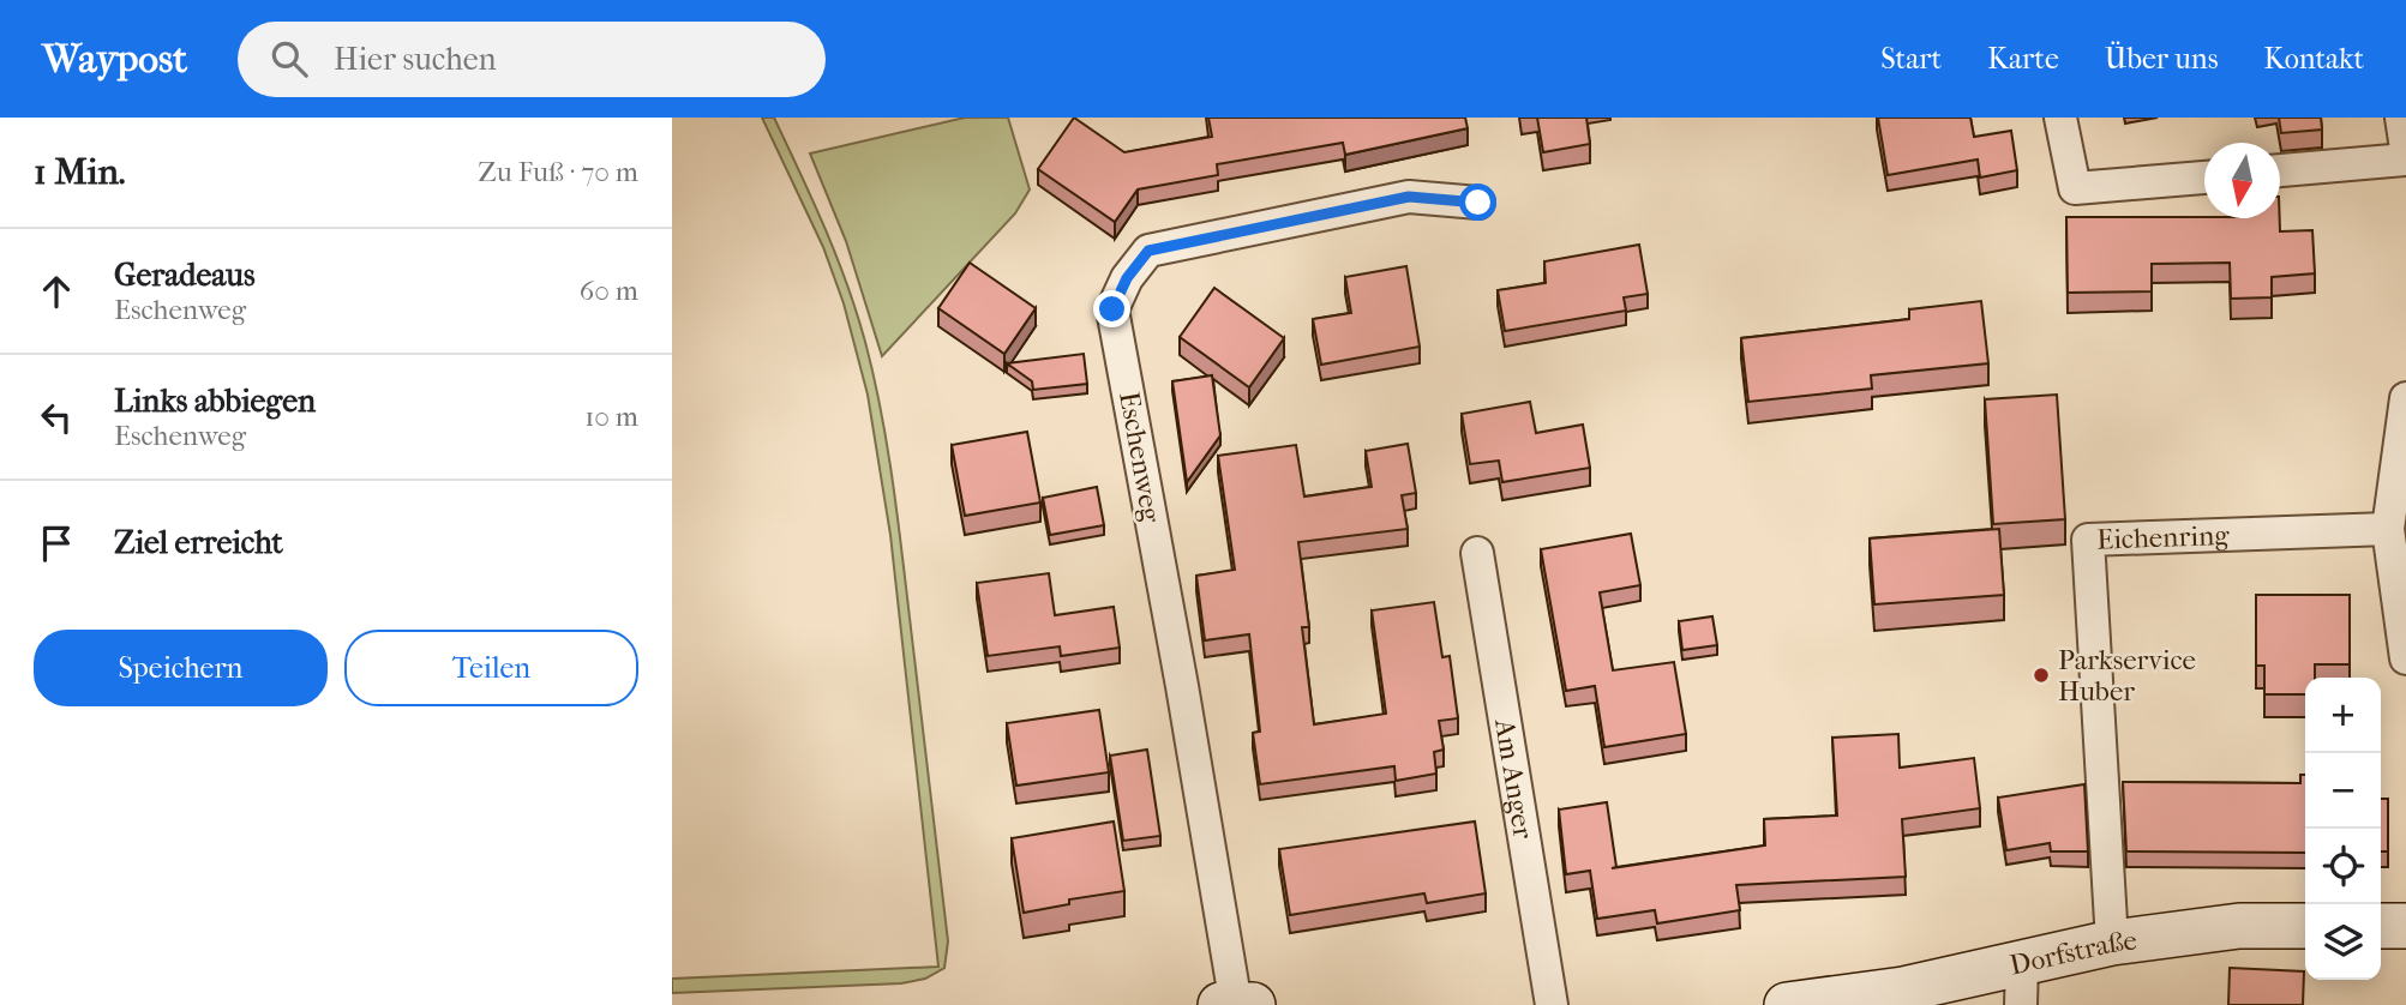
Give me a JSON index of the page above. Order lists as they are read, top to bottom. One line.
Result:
{"streets":{"street":["Eschenweg","Eichenring","Am Anger","Dorfstraße"]},"crossings":[["Eichenring","Dorfstraße"]],"places":["Parkservice Huber"],"north":"bottom","page":{"header":"Waypost","search":"Hier suchen","nav":["Start","Karte","Über uns","Kontakt"],"heading":["1 Min.","Zu Fuß · 70 m"],"list":[["Geradeaus","Eschenweg","60 m"],["Links abbiegen","Eschenweg","10 m"],"Ziel erreicht"],"buttons":["Speichern","Teilen"],"map_buttons":["+","−"]}}
